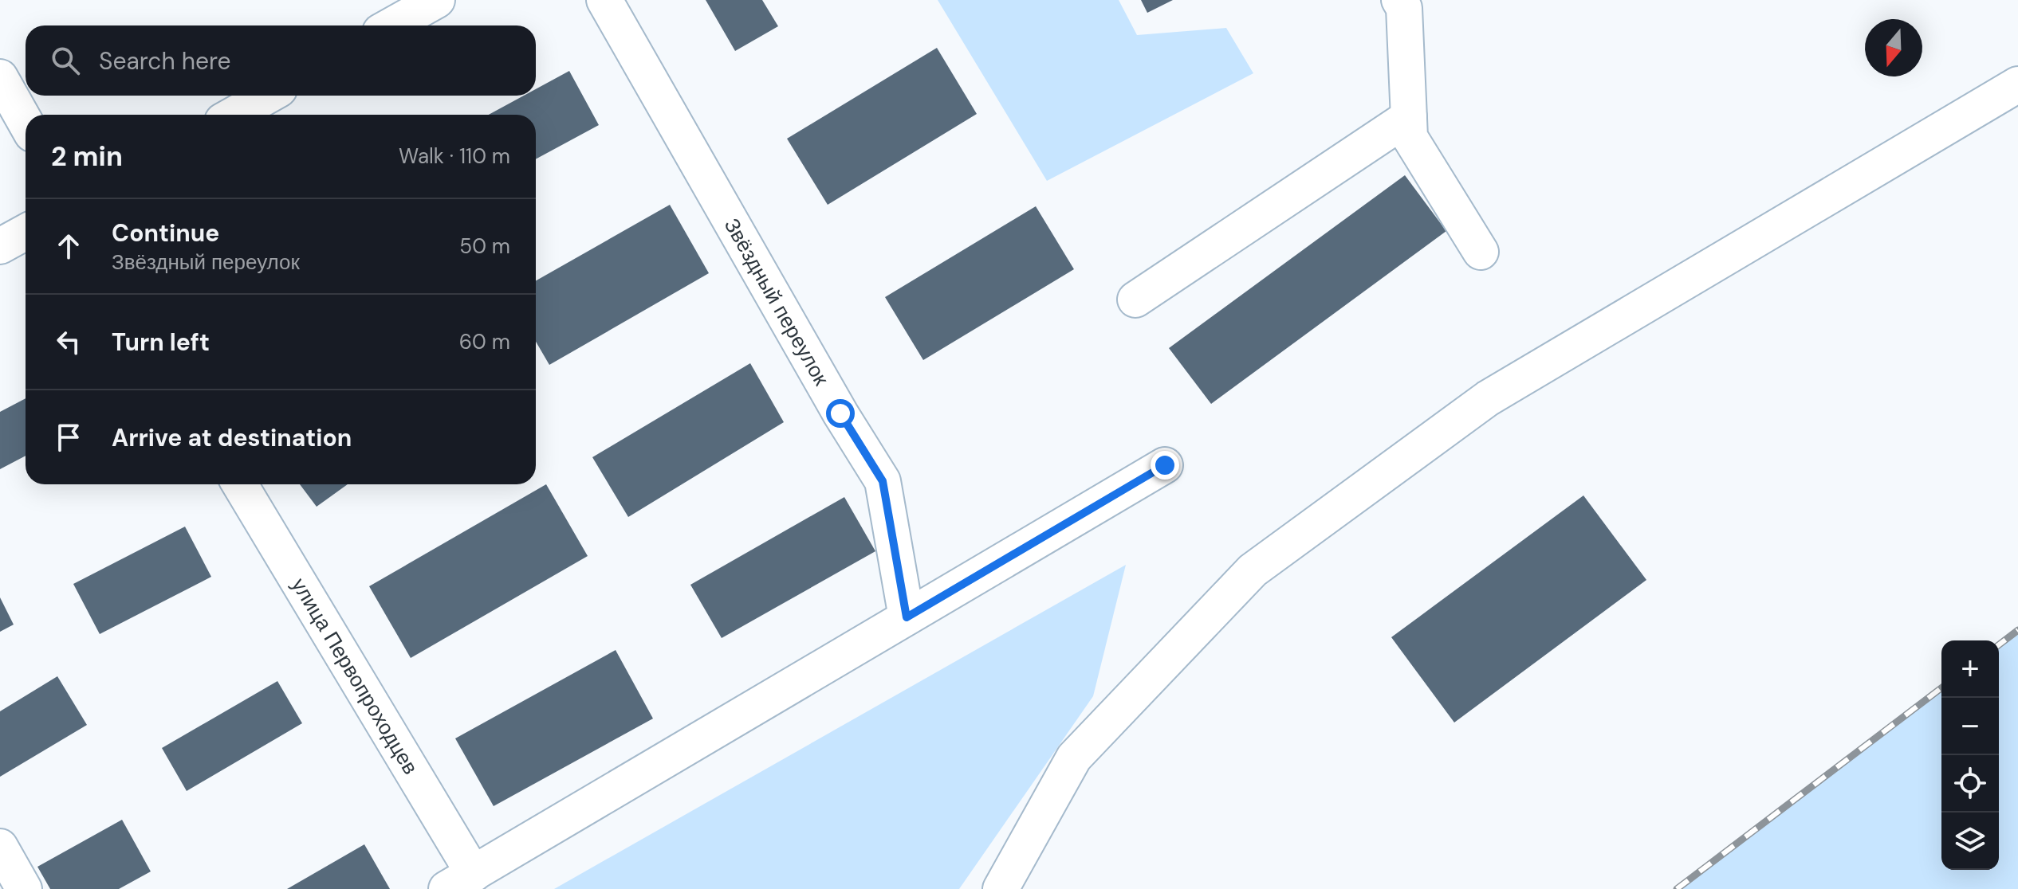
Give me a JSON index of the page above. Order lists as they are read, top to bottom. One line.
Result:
{"streets":{"street":["Звёздный переулок","улица Первопроходцев"]},"north":"bottom","page":{"search":"Search here","heading":["2 min","Walk · 110 m"],"list":[["Continue","Звёздный переулок","50 m"],["Turn left","60 m"],"Arrive at destination"],"map_buttons":["+","−"]}}
